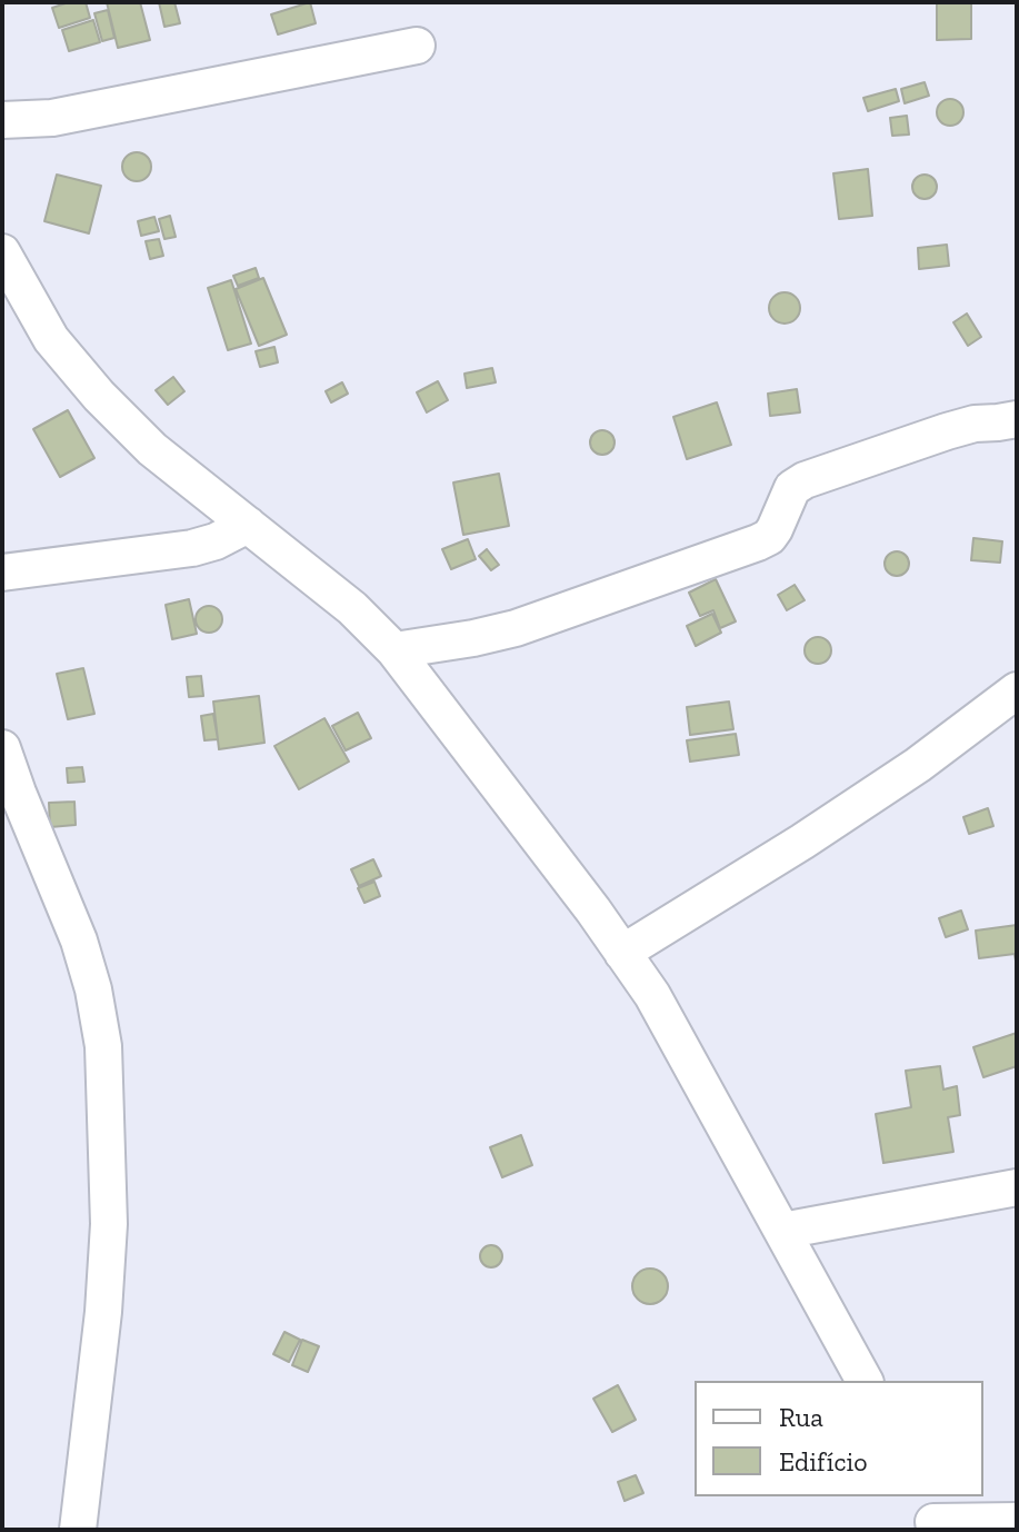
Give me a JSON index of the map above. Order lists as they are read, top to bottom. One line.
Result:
{"legend":["Rua","Edifício"]}
